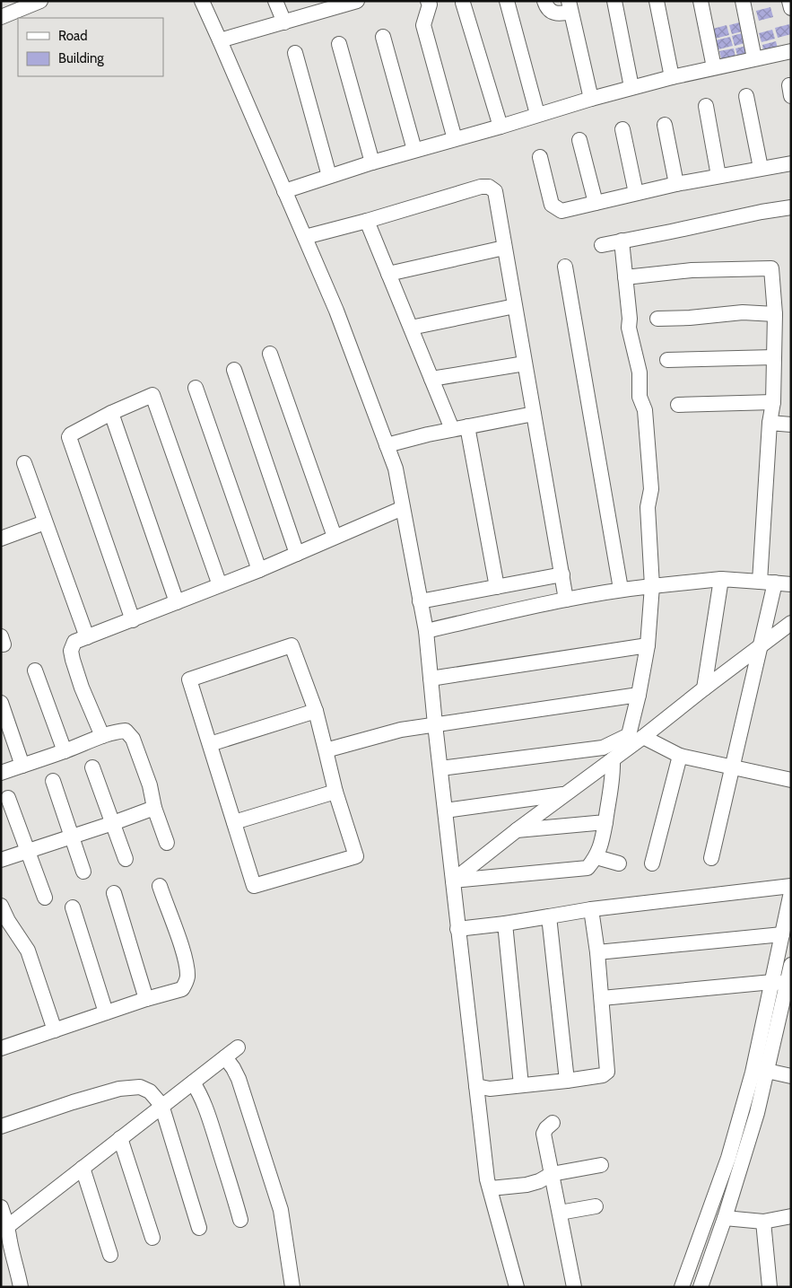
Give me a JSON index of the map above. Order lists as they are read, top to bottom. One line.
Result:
{"legend":["Road","Building"]}
